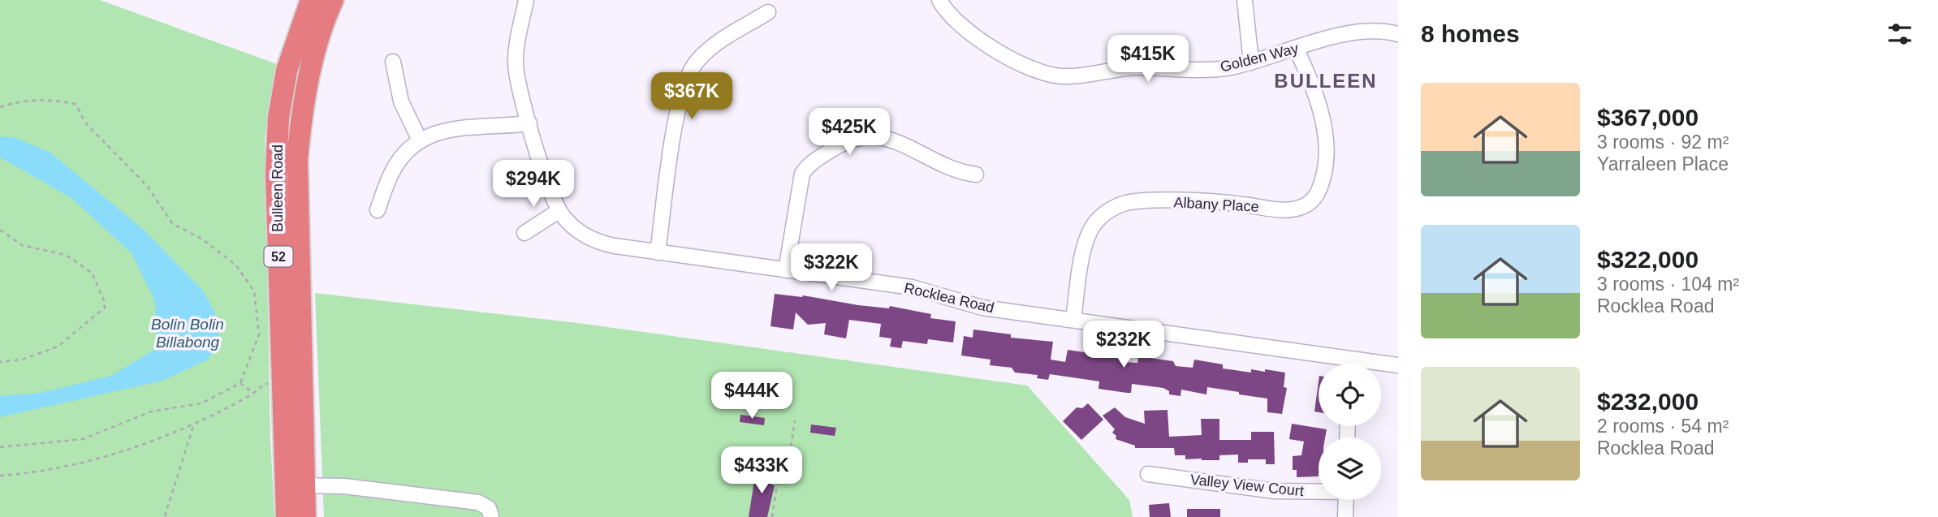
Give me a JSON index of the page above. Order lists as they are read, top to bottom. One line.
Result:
{"streets":{"highway":["Bulleen Road","52"],"street":["Golden Way","Albany Place","Rocklea Road","Valley View Court"]},"crossings":[["Golden Way","Albany Place"],["Albany Place","Rocklea Road"]],"districts":["BULLEEN"],"water":["Bolin Bolin Billabong"],"page":{"heading":"8 homes","price":["$415K","$367K","$425K","$294K","$322K","$232K","$444K","$433K"],"list":[{"name":"$367,000","note":"3 rooms · 92 m² · Yarraleen Place"},{"name":"$322,000","note":"3 rooms · 104 m² · Rocklea Road"},{"name":"$232,000","note":"2 rooms · 54 m² · Rocklea Road"}]}}
